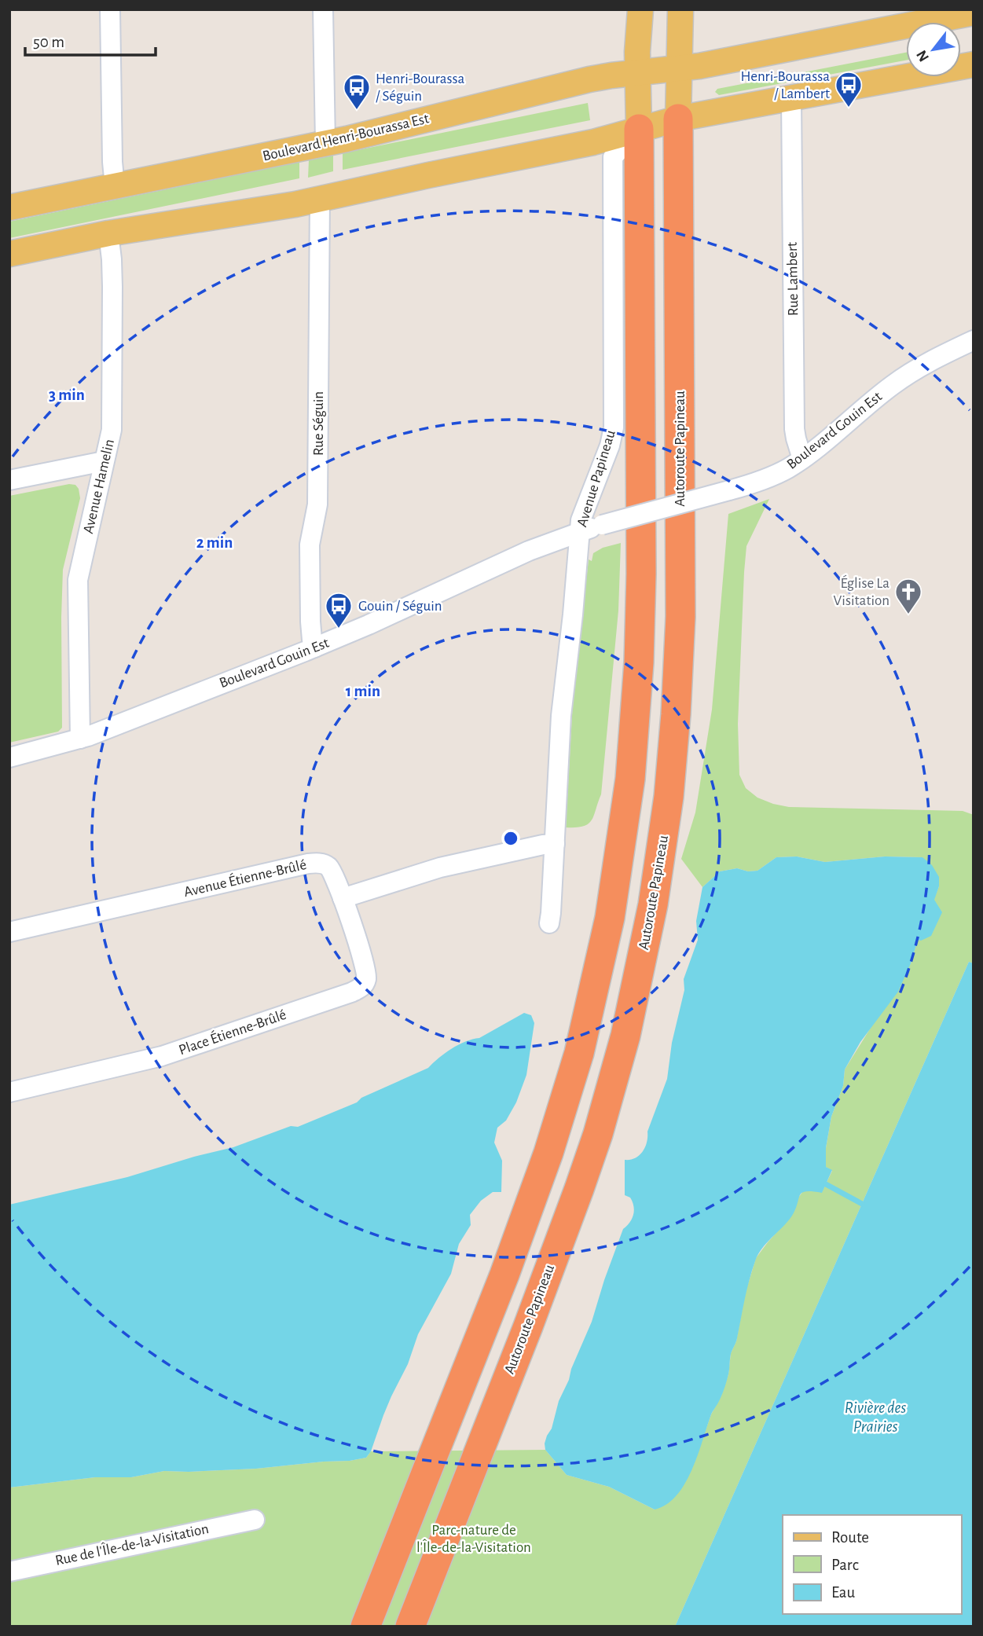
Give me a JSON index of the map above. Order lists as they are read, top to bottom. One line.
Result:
{"streets":{"highway":["Autoroute Papineau"],"main road":["Boulevard Henri-Bourassa Est"],"street":["Rue Lambert","Rue Séguin","Boulevard Gouin Est","Avenue Papineau","Avenue Hamelin","Avenue Étienne-Brûlé","Place Étienne-Brûlé","Rue de l'Île-de-la-Visitation"]},"crossings":[["Rue Lambert","Boulevard Gouin Est"],["Rue Séguin","Boulevard Gouin Est"],["Boulevard Gouin Est","Avenue Papineau"],["Boulevard Gouin Est","Avenue Hamelin"],["Avenue Étienne-Brûlé","Place Étienne-Brûlé"]],"water":["Rivière des Prairies"],"parks":["Parc-nature de l'Île-de-la-Visitation"],"places":{"bus stop":["Henri-Bourassa / Lambert","Henri-Bourassa / Séguin","Gouin / Séguin"],"church":["Église La Visitation"]},"legend":["Route","Parc","Eau"],"scale_bar":"50 m","north":"bottom left","rings":["3 min","2 min","1 min"]}
